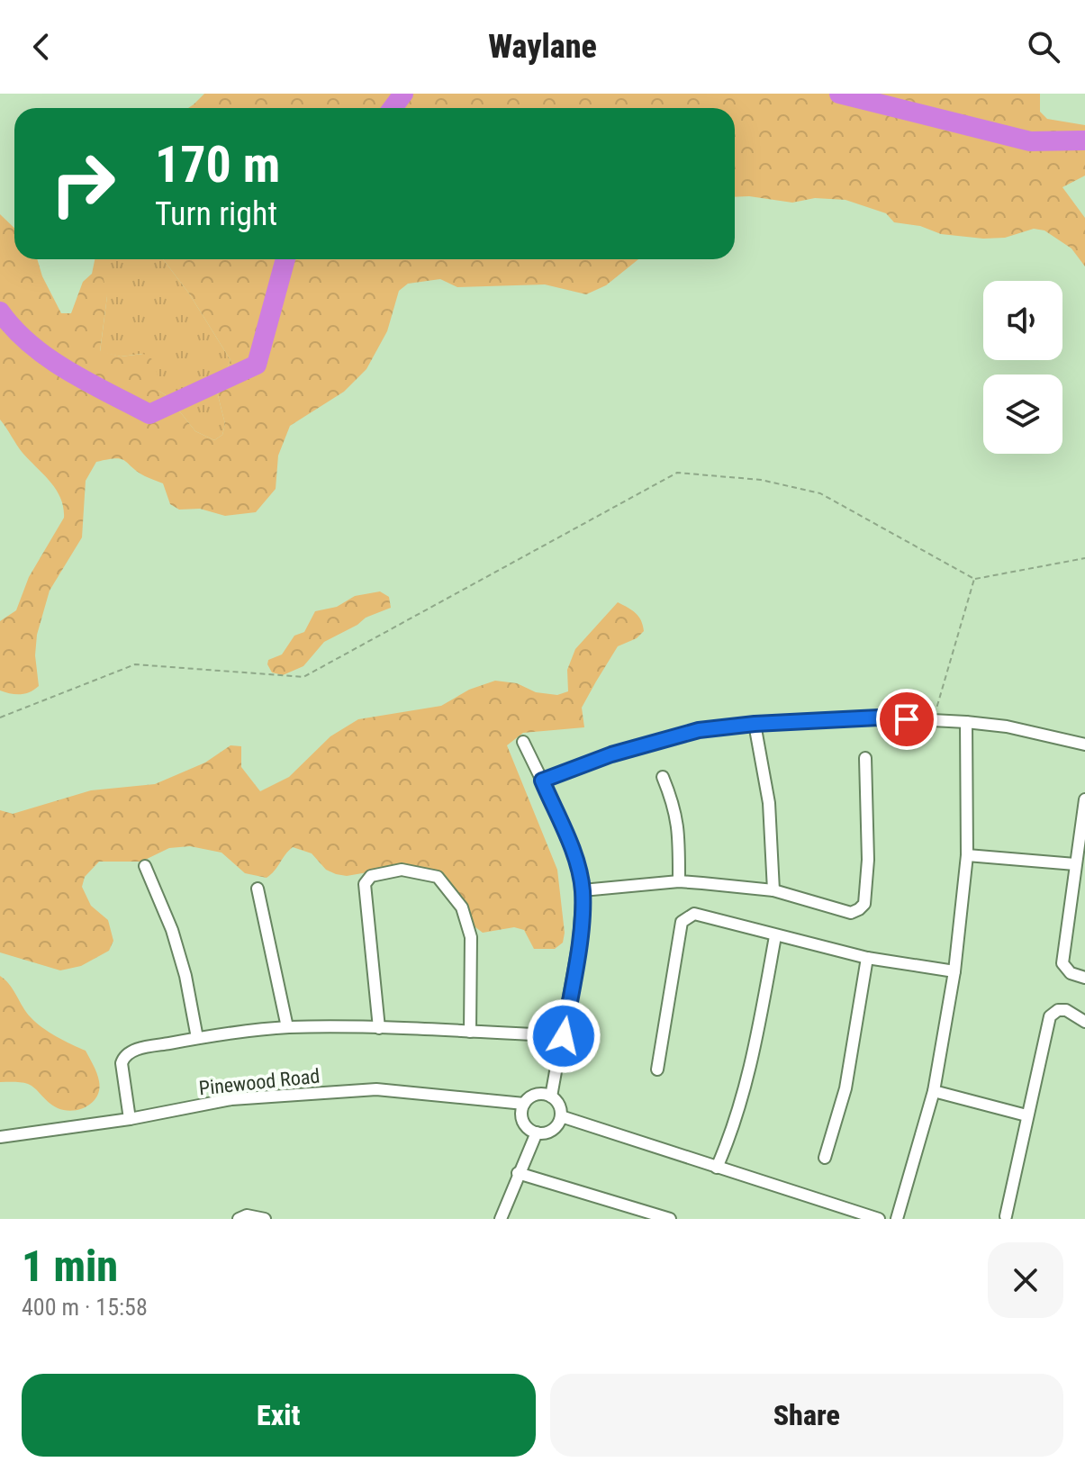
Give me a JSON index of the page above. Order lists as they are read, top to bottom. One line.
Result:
{"streets":{"street":["Pinewood Road"]},"page":{"header":"Waylane","turn":["170 m","Turn right"],"heading":["1 min","400 m · 15:58"],"buttons":["Exit","Share"]}}
